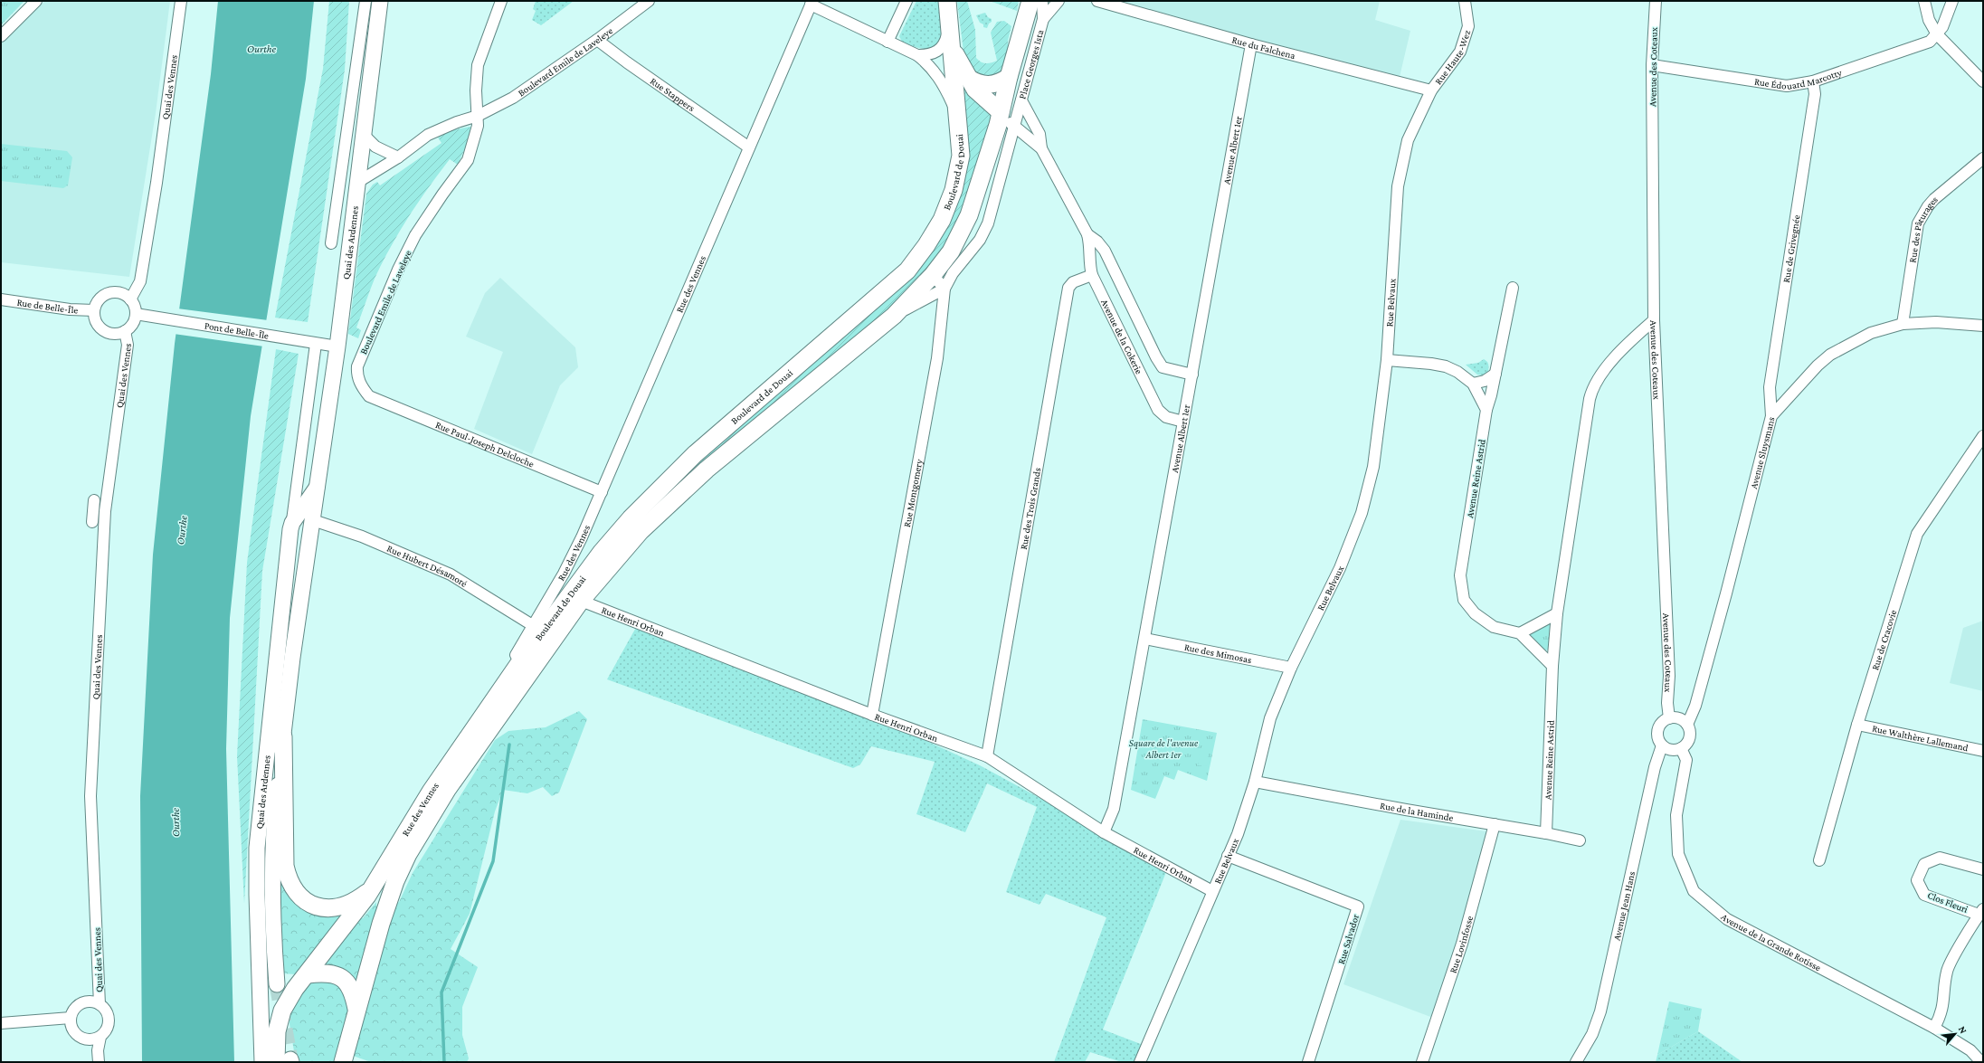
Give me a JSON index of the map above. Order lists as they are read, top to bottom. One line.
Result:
{"streets":{"main road":["Boulevard de Douai","Quai des Ardennes","Rue des Vennes"],"street":["Rue du Falchena","Rue Haute-Wez","Boulevard Emile de Laveleye","Place Georges Ista","Avenue des Coteaux","Rue Édouard Marcotty","Quai des Vennes","Rue Stappers","Avenue Albert 1er","Rue des Pâturages","Rue de Grivegnée","Rue Belvaux","Rue de Belle-Île","Pont de Belle-Île","Avenue de la Cokerie","Rue Paul-Joseph Delcloche","Avenue Sluysmans","Avenue Reine Astrid","Rue Montgomery","Rue des Trois Grands","Rue Hubert Désamoré","Rue Henri Orban","Rue de Cracovie","Rue des Mimosas","Rue Walthère Lallemand","Rue de la Haminde","Clos Fleuri","Avenue Jean Hans","Rue Salvador","Avenue de la Grande Rotisse","Rue Lovinfosse"]},"crossings":[["Rue du Falchena","Rue Haute-Wez"],["Rue du Falchena","Avenue Albert 1er"],["Rue du Falchena","Rue Belvaux"],["Rue Haute-Wez","Rue Belvaux"],["Boulevard Emile de Laveleye","Rue Stappers"],["Boulevard Emile de Laveleye","Quai des Ardennes"],["Boulevard Emile de Laveleye","Rue Paul-Joseph Delcloche"],["Place Georges Ista","Avenue de la Cokerie"],["Avenue des Coteaux","Rue Édouard Marcotty"],["Avenue des Coteaux","Avenue Sluysmans"],["Avenue des Coteaux","Avenue Reine Astrid"],["Avenue des Coteaux","Avenue Jean Hans"],["Avenue des Coteaux","Avenue de la Grande Rotisse"],["Rue Édouard Marcotty","Rue de Grivegnée"],["Quai des Vennes","Rue de Belle-Île"],["Quai des Vennes","Pont de Belle-Île"],["Rue Stappers","Rue des Vennes"],["Avenue Albert 1er","Avenue de la Cokerie"],["Avenue Albert 1er","Rue Henri Orban"],["Avenue Albert 1er","Rue des Mimosas"],["Boulevard de Douai","Rue des Vennes"],["Boulevard de Douai","Avenue de la Cokerie"],["Boulevard de Douai","Rue Montgomery"],["Boulevard de Douai","Rue Henri Orban"],["Rue des Pâturages","Avenue Sluysmans"],["Quai des Ardennes","Rue des Vennes"],["Quai des Ardennes","Pont de Belle-Île"],["Quai des Ardennes","Rue Hubert Désamoré"],["Rue de Grivegnée","Avenue Sluysmans"],["Rue des Vennes","Rue Paul-Joseph Delcloche"],["Rue des Vennes","Rue Hubert Désamoré"],["Rue des Vennes","Rue Henri Orban"],["Rue Belvaux","Rue Henri Orban"],["Rue Belvaux","Rue des Mimosas"],["Rue Belvaux","Rue de la Haminde"],["Rue Belvaux","Rue Salvador"],["Rue de Belle-Île","Pont de Belle-Île"],["Avenue de la Cokerie","Rue des Trois Grands"],["Avenue Sluysmans","Avenue Jean Hans"],["Avenue Sluysmans","Avenue de la Grande Rotisse"],["Avenue Reine Astrid","Rue de la Haminde"],["Rue Montgomery","Rue Henri Orban"],["Rue des Trois Grands","Rue Henri Orban"],["Rue de Cracovie","Rue Walthère Lallemand"],["Rue de la Haminde","Rue Lovinfosse"],["Clos Fleuri","Avenue de la Grande Rotisse"],["Avenue Jean Hans","Avenue de la Grande Rotisse"]],"water":["Ourthe"],"parks":["Square de l'avenue Albert 1er"],"north":"top right"}
